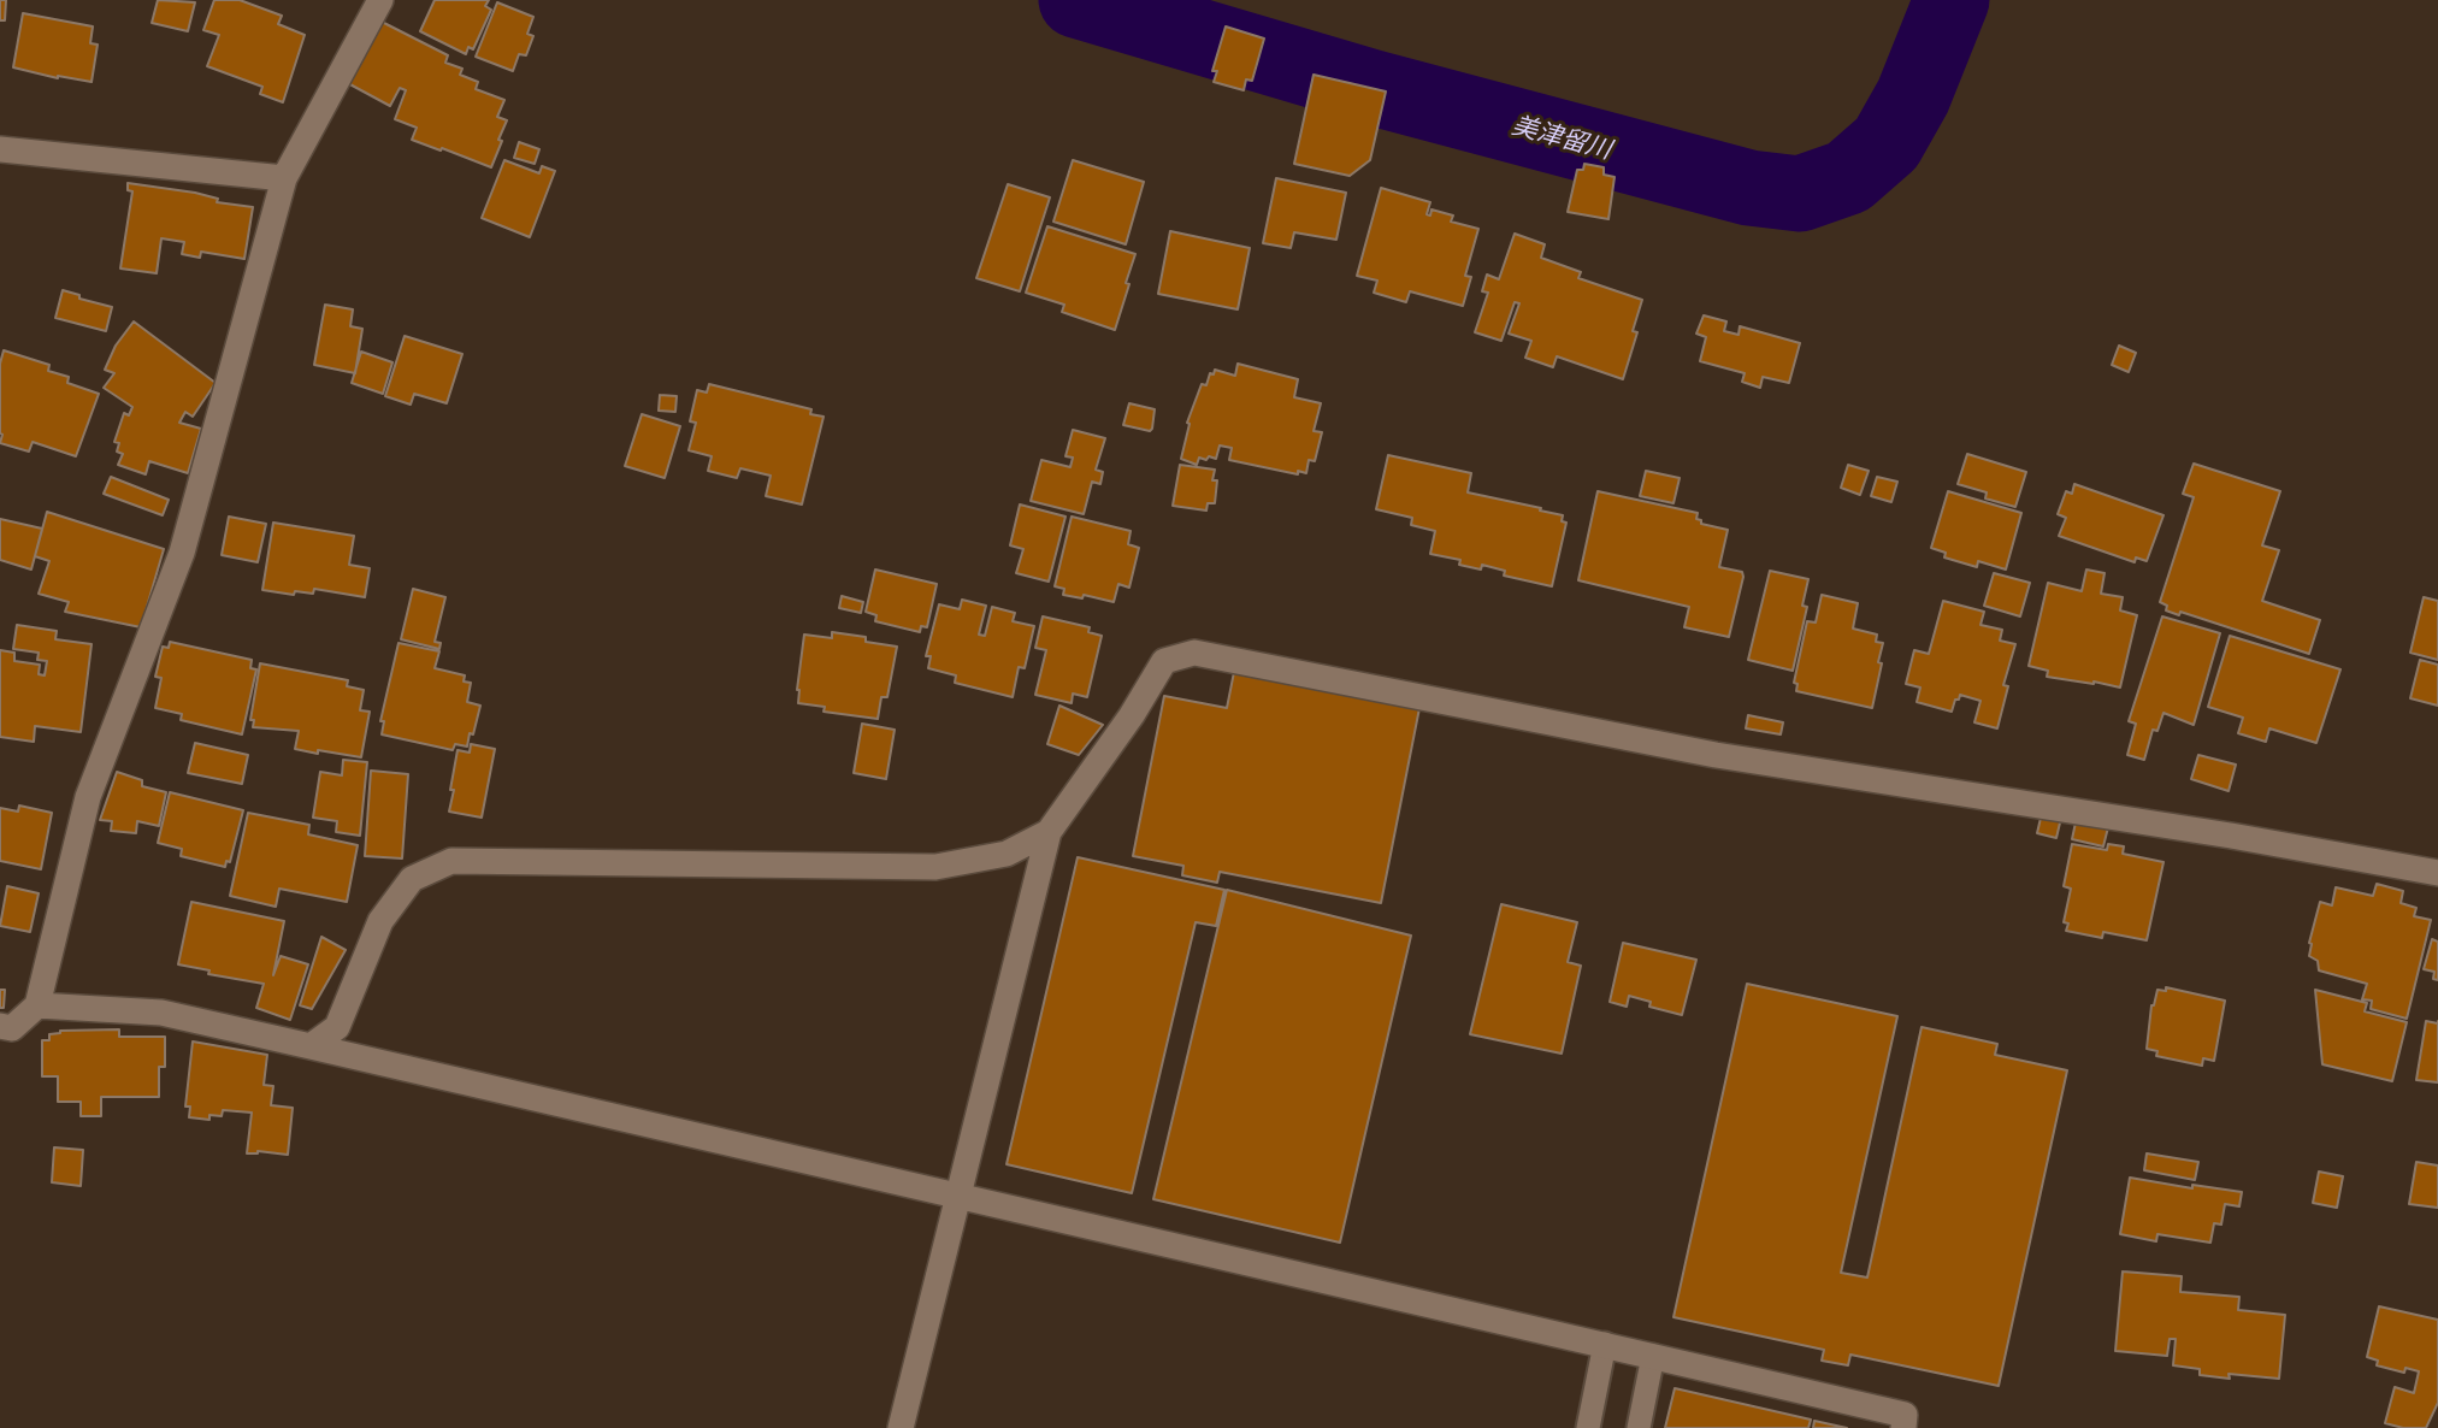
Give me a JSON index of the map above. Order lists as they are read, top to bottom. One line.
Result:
{"water":["美津留川"]}
